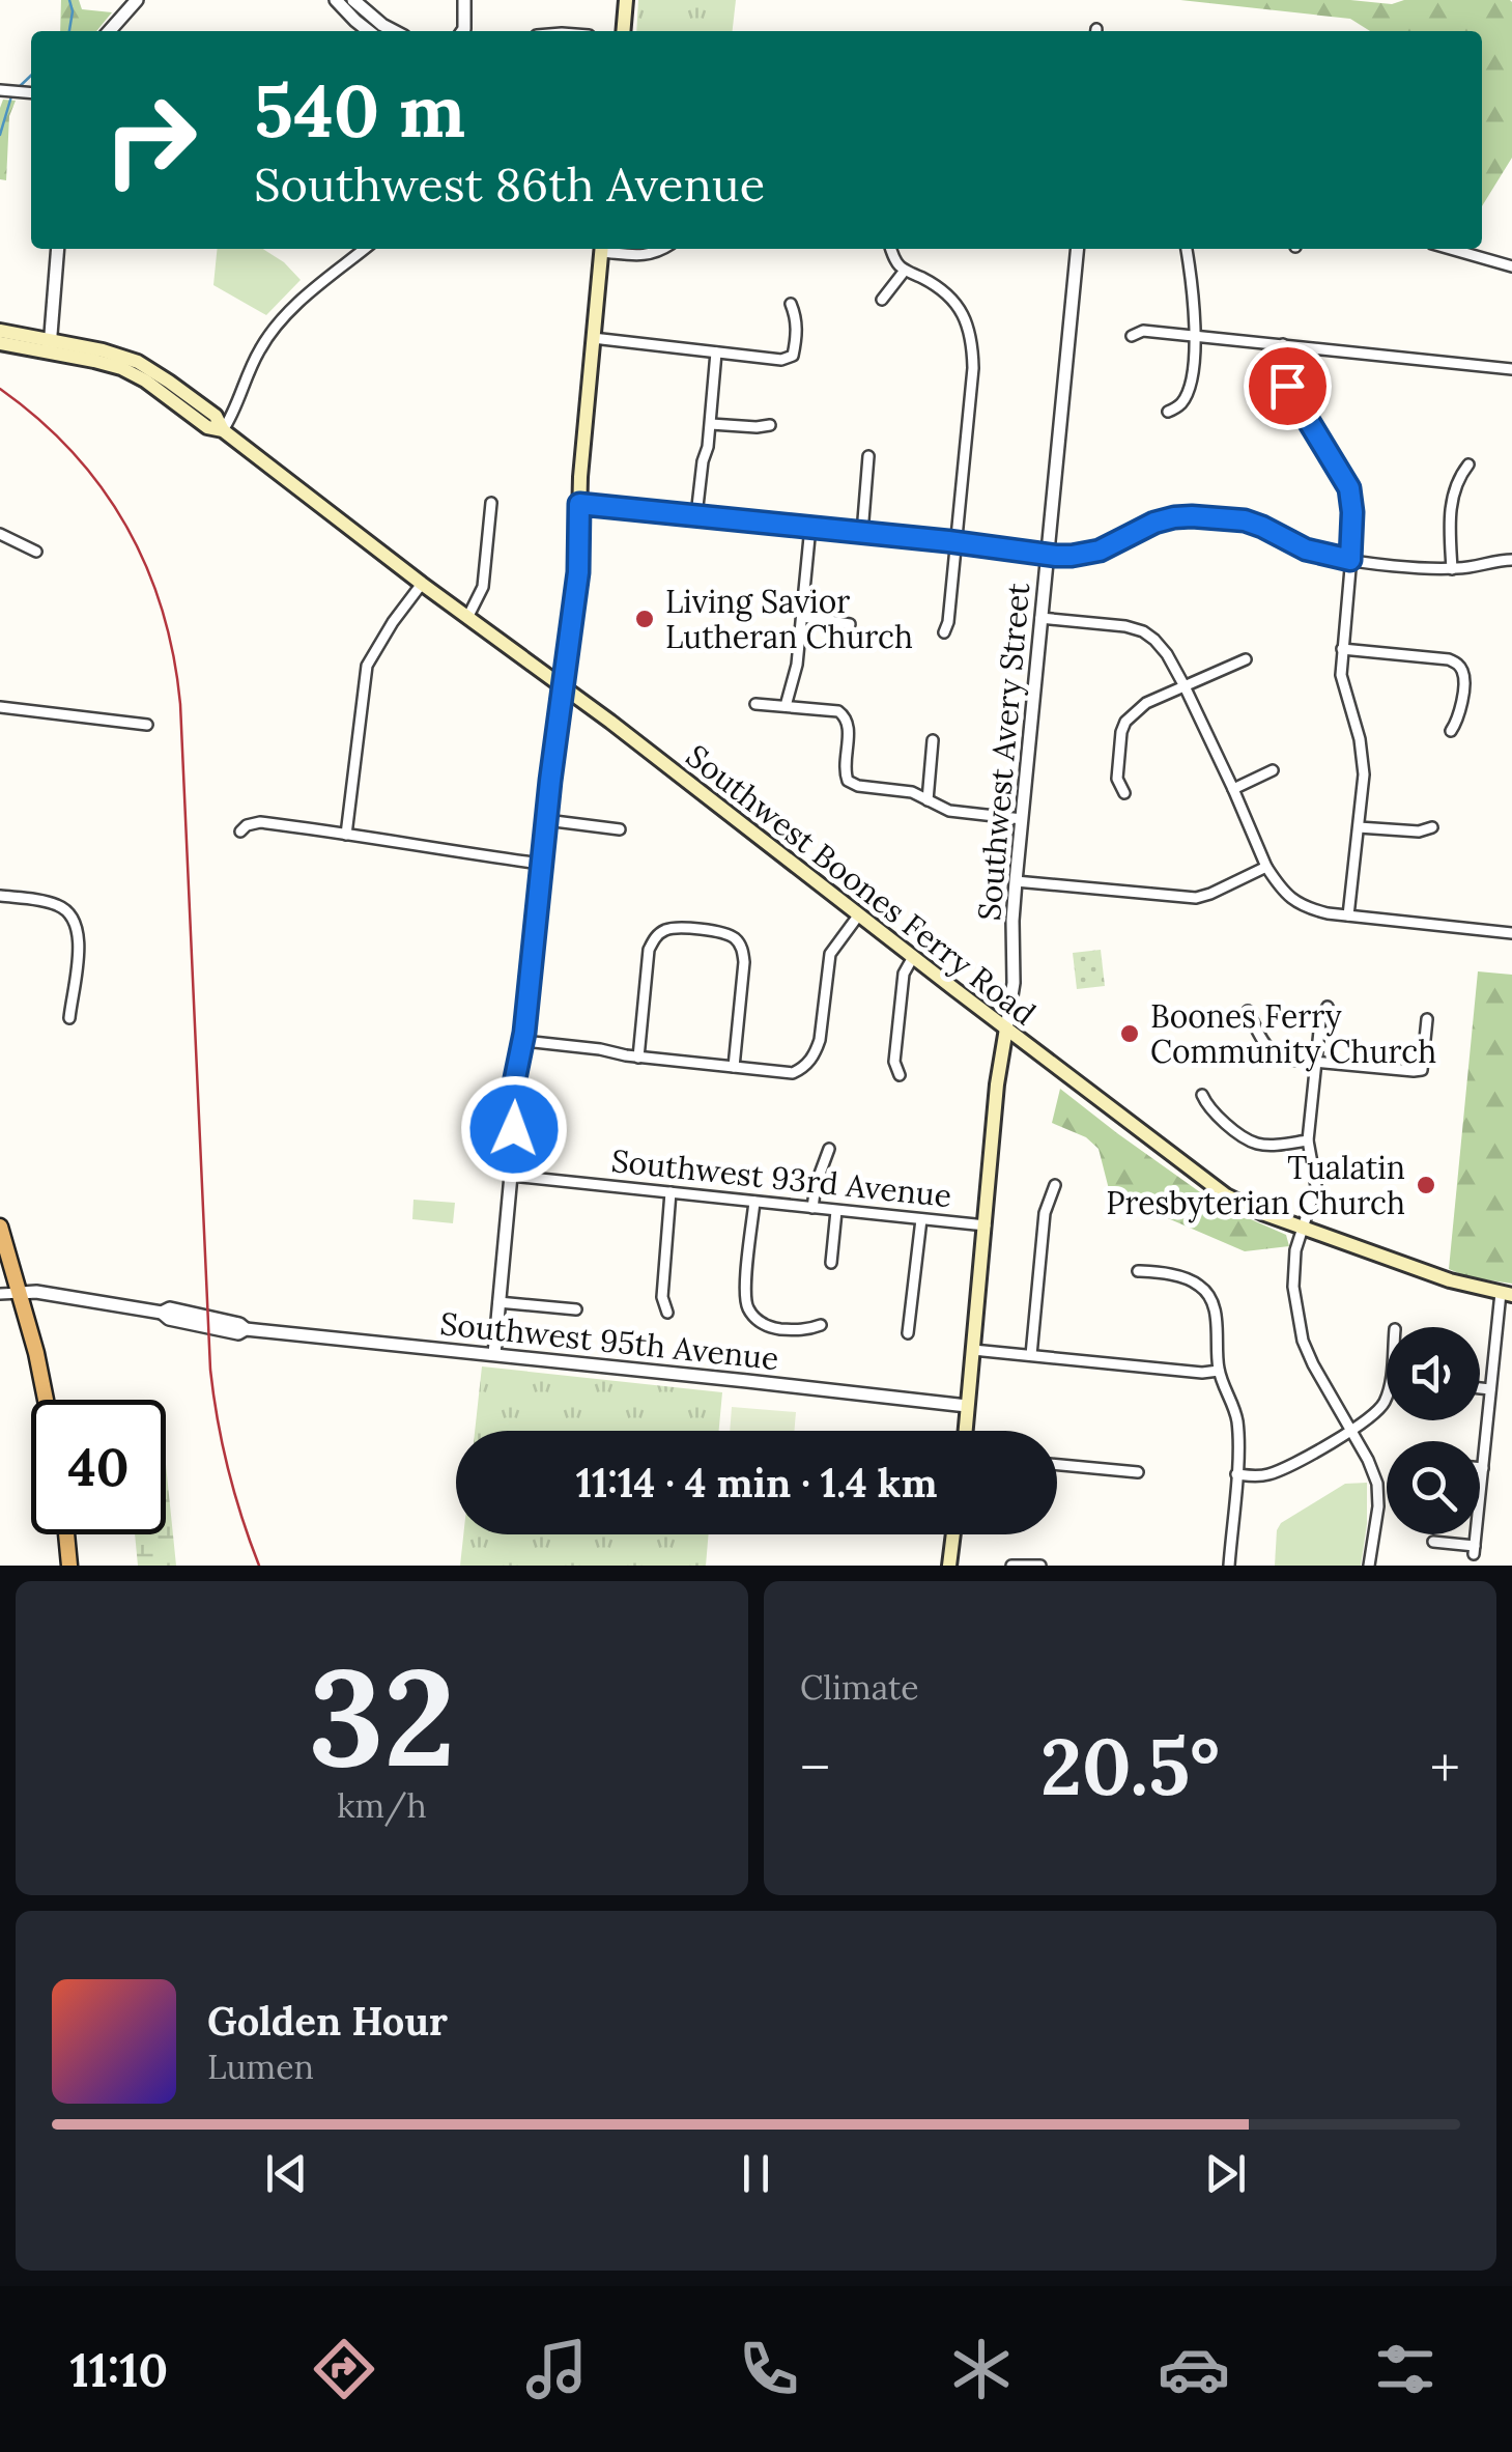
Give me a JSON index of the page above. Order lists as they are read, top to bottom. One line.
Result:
{"streets":{"main road":["Southwest Avery Street","Southwest Boones Ferry Road"],"street":["Southwest 93rd Avenue","Southwest 95th Avenue"]},"crossings":[["Southwest Avery Street","Southwest Boones Ferry Road"],["Southwest Avery Street","Southwest 93rd Avenue"],["Southwest Avery Street","Southwest 95th Avenue"]],"places":["Living Savior Lutheran Church","Boones Ferry Community Church","Tualatin Presbyterian Church"],"page":{"turn":["540 m","Southwest 86th Avenue"],"limit":"40","trip":"11:14 · 4 min · 1.4 km","tile":[["32","km/h"],"Climate"],"heat":["−","20.5°","+"],"song":["Golden Hour","Lumen"],"tabs":"11:10"}}
